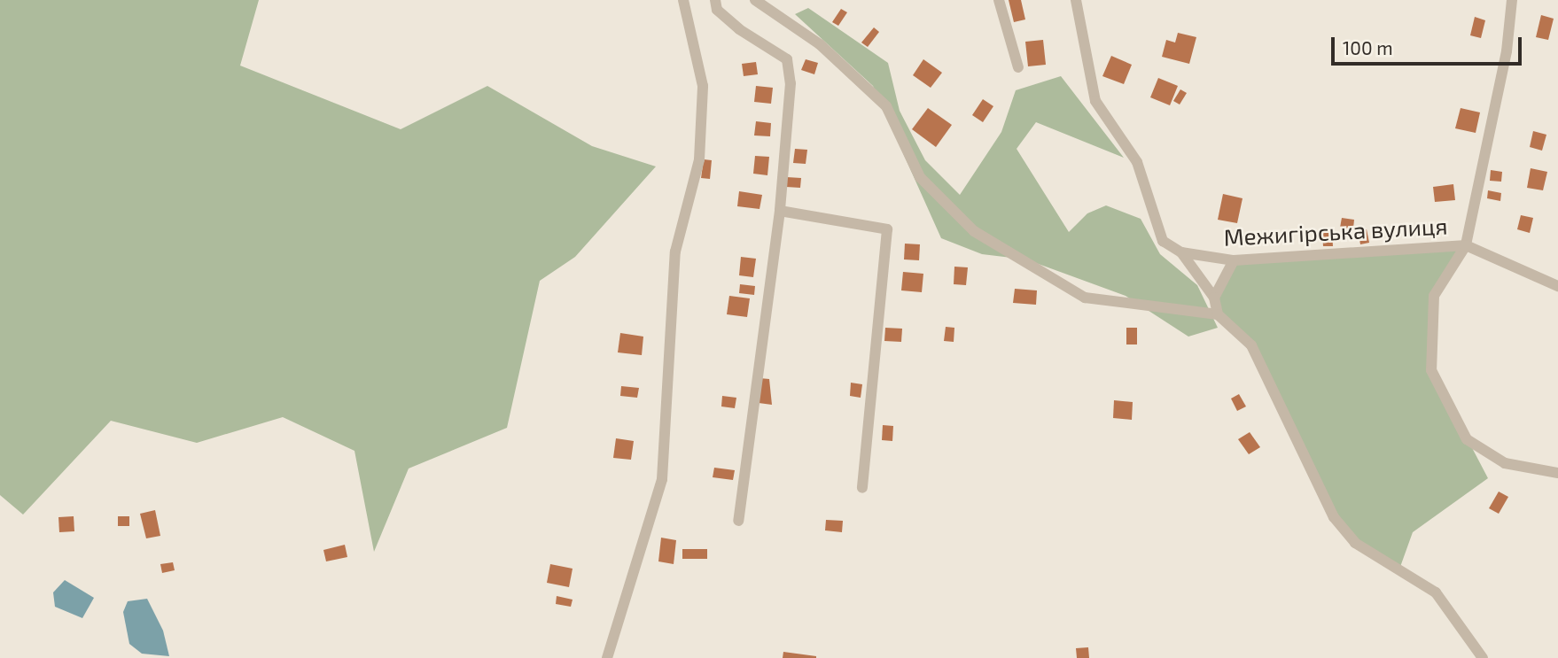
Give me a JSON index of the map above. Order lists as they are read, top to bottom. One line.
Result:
{"streets":{"street":["Межигірська вулиця"]},"scale_bar":"100 m"}
